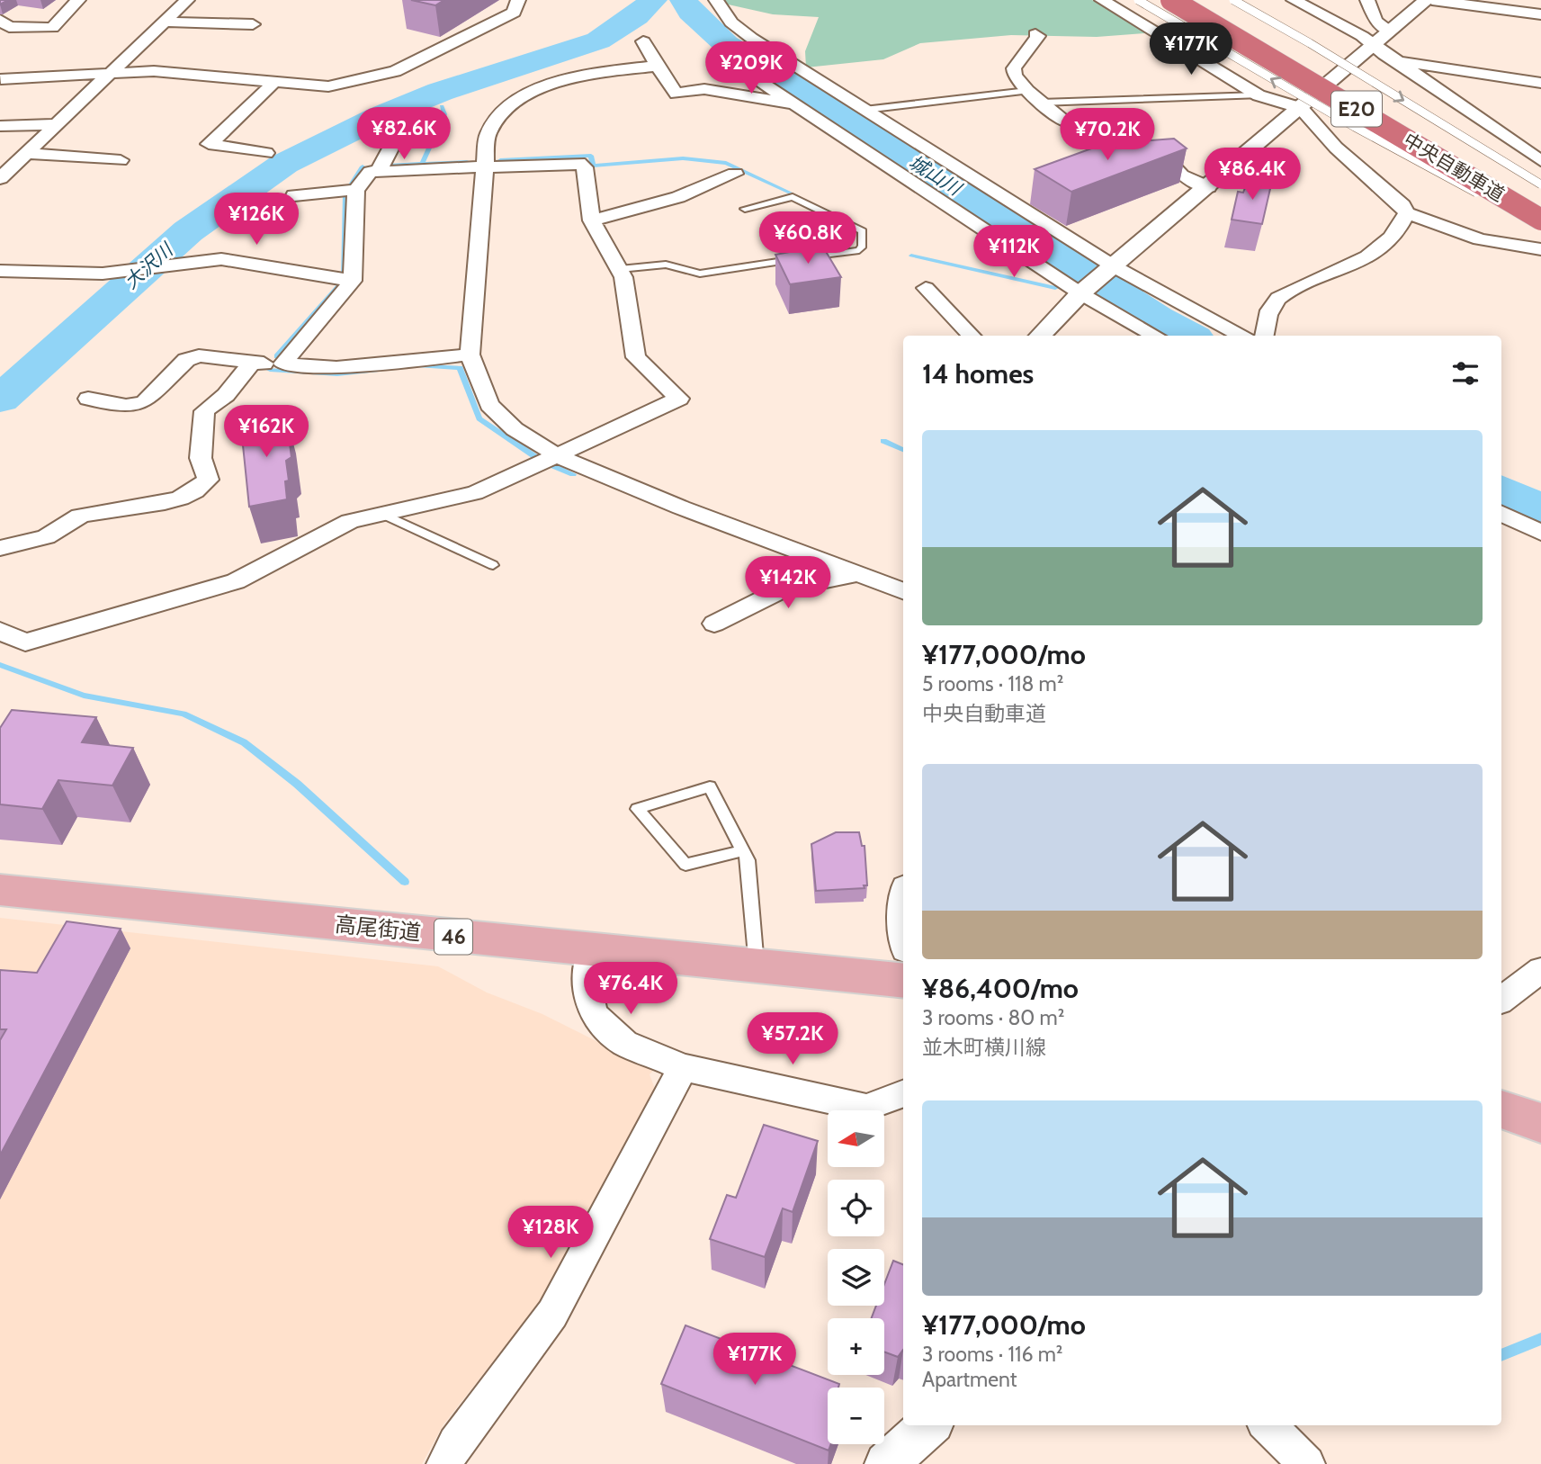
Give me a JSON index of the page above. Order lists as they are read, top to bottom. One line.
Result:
{"streets":{"highway":["E20","中央自動車道"],"main road":["高尾街道","46"]},"water":["城山川","大沢川"],"north":"left","page":{"price":["¥177K","¥209K","¥82.6K","¥70.2K","¥86.4K","¥126K","¥60.8K","¥112K","¥162K","¥142K","¥76.4K","¥57.2K","¥128K","¥177K"],"heading":"14 homes","list":[{"name":"¥177,000/mo","note":"5 rooms · 118 m² · 中央自動車道"},{"name":"¥86,400/mo","note":"3 rooms · 80 m² · 並木町横川線"},{"name":"¥177,000/mo","note":"3 rooms · 116 m² · Apartment"}],"map_buttons":["+","−"]}}
